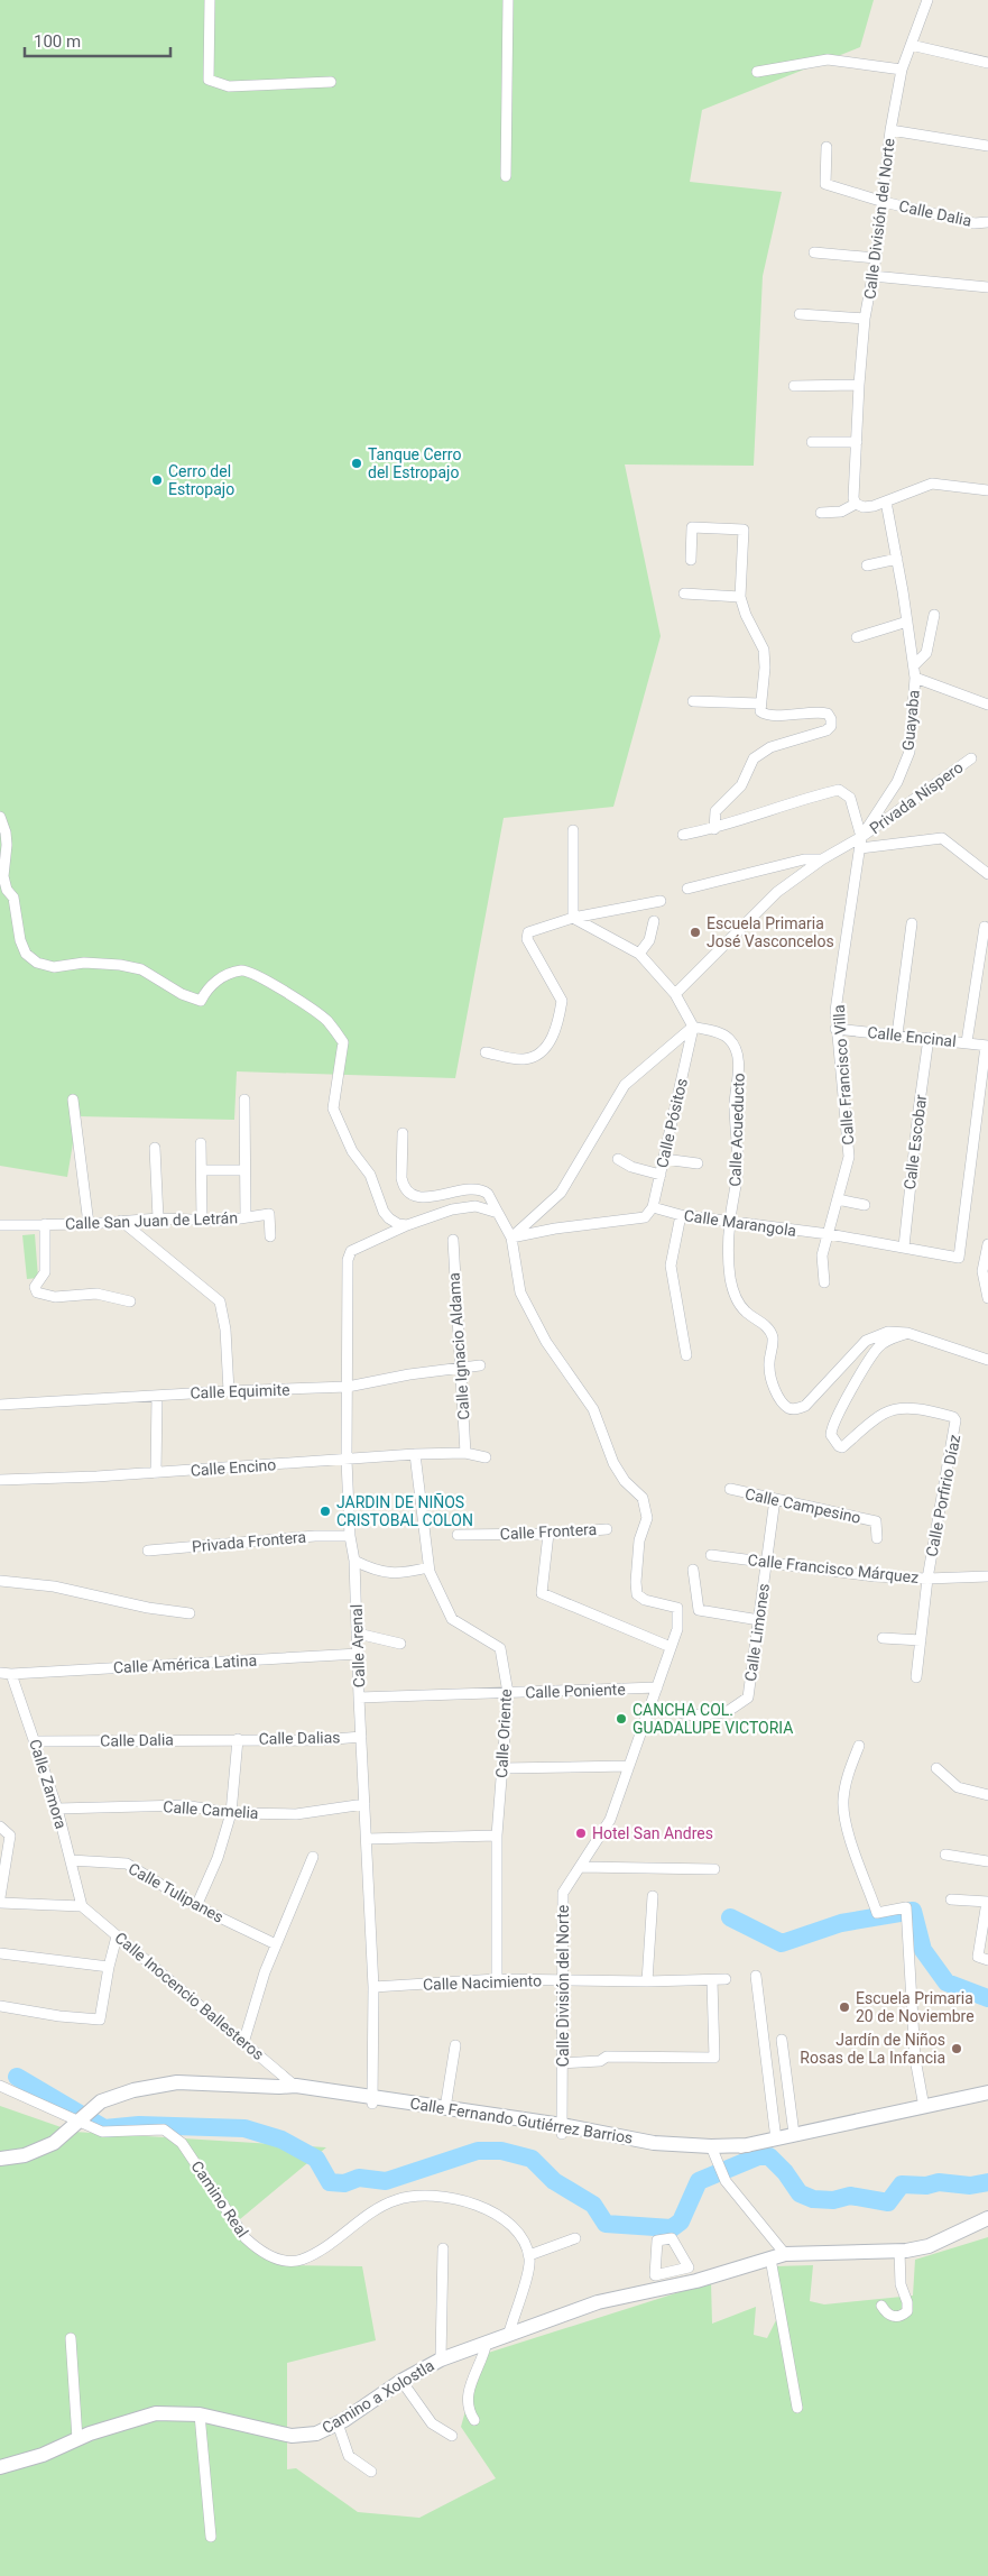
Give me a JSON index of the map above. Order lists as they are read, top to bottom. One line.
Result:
{"streets":{"main road":["Calle Fernando Gutiérrez Barrios","Camino a Xolostla"],"street":["Calle Dalia","Calle División del Norte","Guayaba","Privada Níspero","Calle Encinal","Calle Francisco Villa","Calle Pósitos","Calle Acueducto","Calle Escobar","Calle San Juan de Letrán","Calle Marangola","Calle Ignacio Aldama","Calle Equimite","Calle Encino","Calle Porfirio Díaz","Calle Campesino","Calle Frontera","Privada Frontera","Calle Francisco Márquez","Calle Limones","Calle Arenal","Calle América Latina","Calle Poniente","Calle Oriente","Calle Dalias","Calle Zamora","Calle Camelia","Calle Tulipanes","Calle Nacimiento","Calle Inocencio Ballesteros","Camino Real"]},"crossings":[["Calle Dalia","Calle División del Norte"],["Calle Dalia","Calle Dalias"],["Calle Dalia","Calle Zamora"],["Calle División del Norte","Calle Pósitos"],["Calle División del Norte","Calle Limones"],["Calle División del Norte","Calle Poniente"],["Calle División del Norte","Calle Nacimiento"],["Calle División del Norte","Calle Fernando Gutiérrez Barrios"],["Guayaba","Privada Níspero"],["Guayaba","Calle Francisco Villa"],["Privada Níspero","Calle Francisco Villa"],["Calle Encinal","Calle Francisco Villa"],["Calle Encinal","Calle Escobar"],["Calle Encinal","Calle Marangola"],["Calle Francisco Villa","Calle Marangola"],["Calle Pósitos","Calle Acueducto"],["Calle Pósitos","Calle Marangola"],["Calle Acueducto","Calle Marangola"],["Calle Acueducto","Calle Porfirio Díaz"],["Calle Escobar","Calle Marangola"],["Calle Ignacio Aldama","Calle Equimite"],["Calle Ignacio Aldama","Calle Encino"],["Calle Equimite","Calle Arenal"],["Calle Encino","Calle Arenal"],["Calle Encino","Calle Oriente"],["Calle Porfirio Díaz","Calle Francisco Márquez"],["Calle Campesino","Calle Limones"],["Privada Frontera","Calle Arenal"],["Calle Francisco Márquez","Calle Limones"],["Calle Arenal","Calle América Latina"],["Calle Arenal","Calle Poniente"],["Calle Arenal","Calle Dalias"],["Calle Arenal","Calle Camelia"],["Calle Arenal","Calle Nacimiento"],["Calle Arenal","Calle Fernando Gutiérrez Barrios"],["Calle América Latina","Calle Zamora"],["Calle Poniente","Calle Oriente"],["Calle Oriente","Calle Nacimiento"],["Calle Zamora","Calle Camelia"],["Calle Zamora","Calle Tulipanes"],["Calle Zamora","Calle Inocencio Ballesteros"],["Calle Inocencio Ballesteros","Calle Fernando Gutiérrez Barrios"],["Calle Fernando Gutiérrez Barrios","Camino Real"]],"places":["Tanque Cerro del Estropajo","Cerro del Estropajo","Escuela Primaria José Vasconcelos","JARDIN DE NIÑOS CRISTOBAL COLON","CANCHA COL. GUADALUPE VICTORIA","Hotel San Andres","Escuela Primaria 20 de Noviembre","Jardín de Niños Rosas de La Infancia"],"scale_bar":"100 m"}
